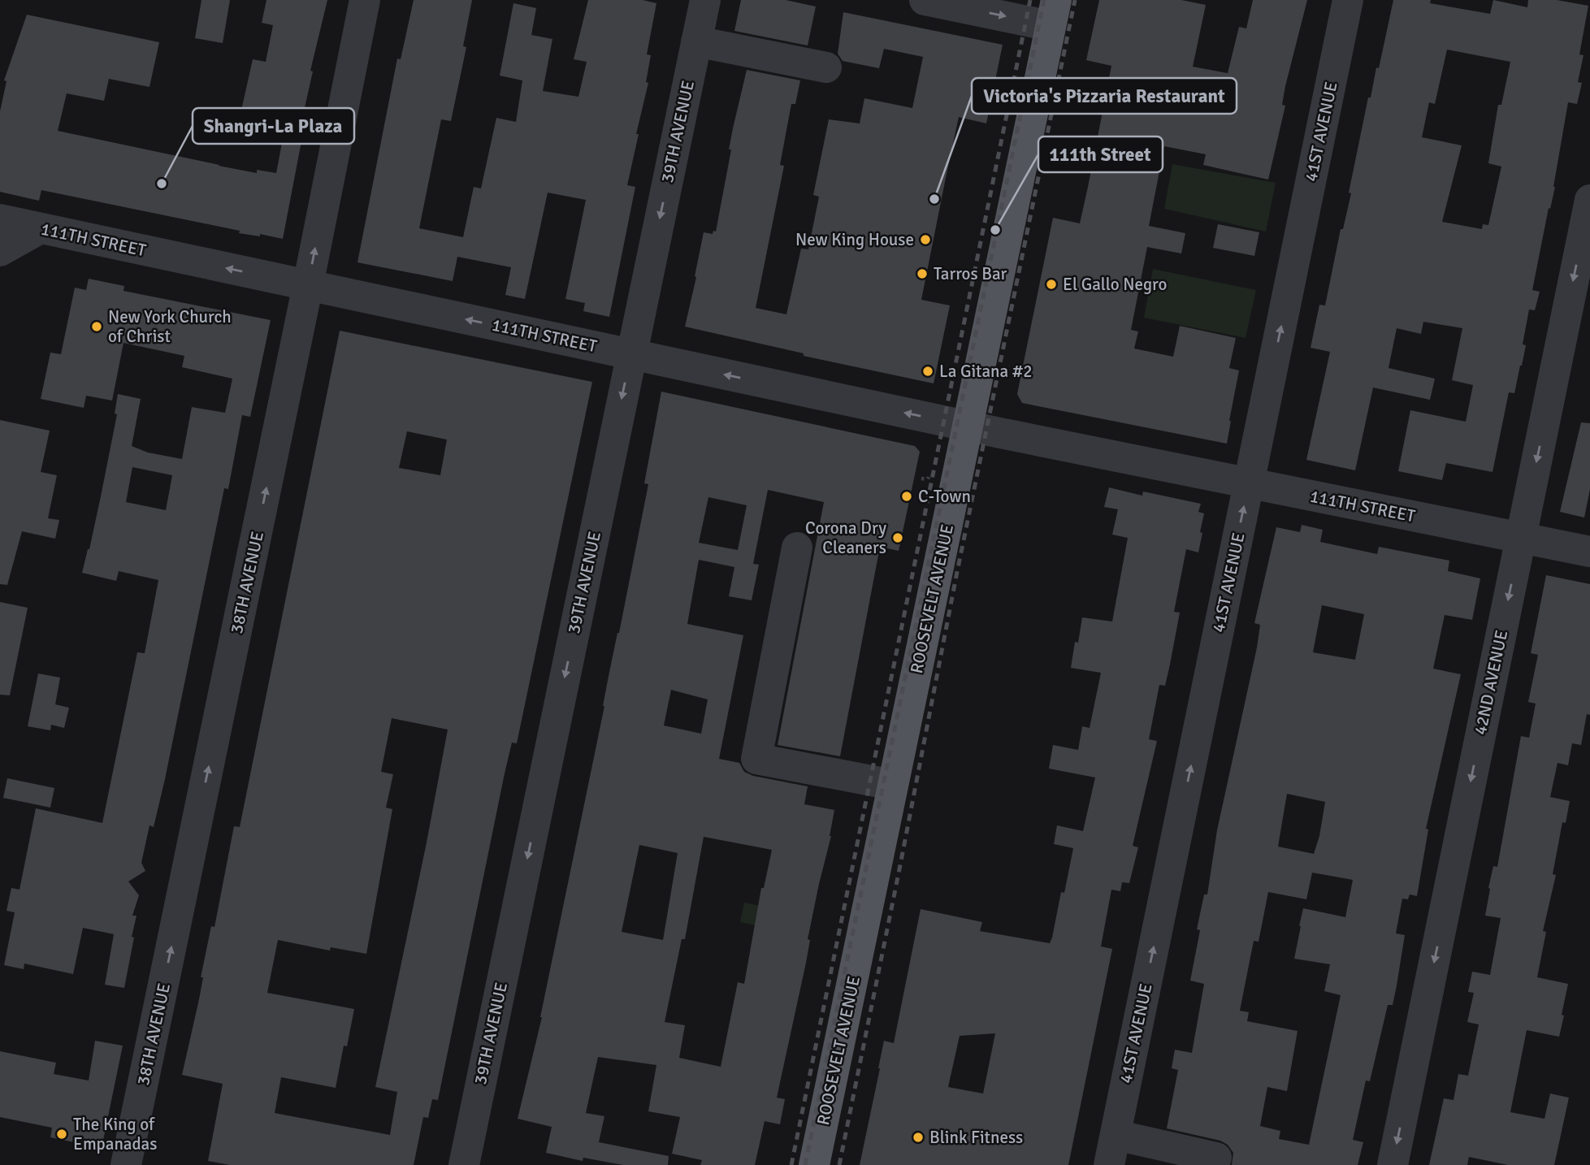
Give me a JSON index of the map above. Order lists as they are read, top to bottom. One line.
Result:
{"streets":{"main road":["ROOSEVELT AVENUE"],"street":["39TH AVENUE","41ST AVENUE","111TH STREET","38TH AVENUE","42ND AVENUE"]},"crossings":[["39TH AVENUE","111TH STREET"],["41ST AVENUE","111TH STREET"],["111TH STREET","38TH AVENUE"],["111TH STREET","ROOSEVELT AVENUE"],["111TH STREET","42ND AVENUE"]],"one_way":["39TH AVENUE","41ST AVENUE","111TH STREET","38TH AVENUE","42ND AVENUE"],"places":["Shangri-La Plaza","Victoria's Pizzaria Restaurant","111th Street","New King House","Tarros Bar","El Gallo Negro","New York Church of Christ","La Gitana #2","C-Town","Corona Dry Cleaners","The King of Empanadas","Blink Fitness"]}
